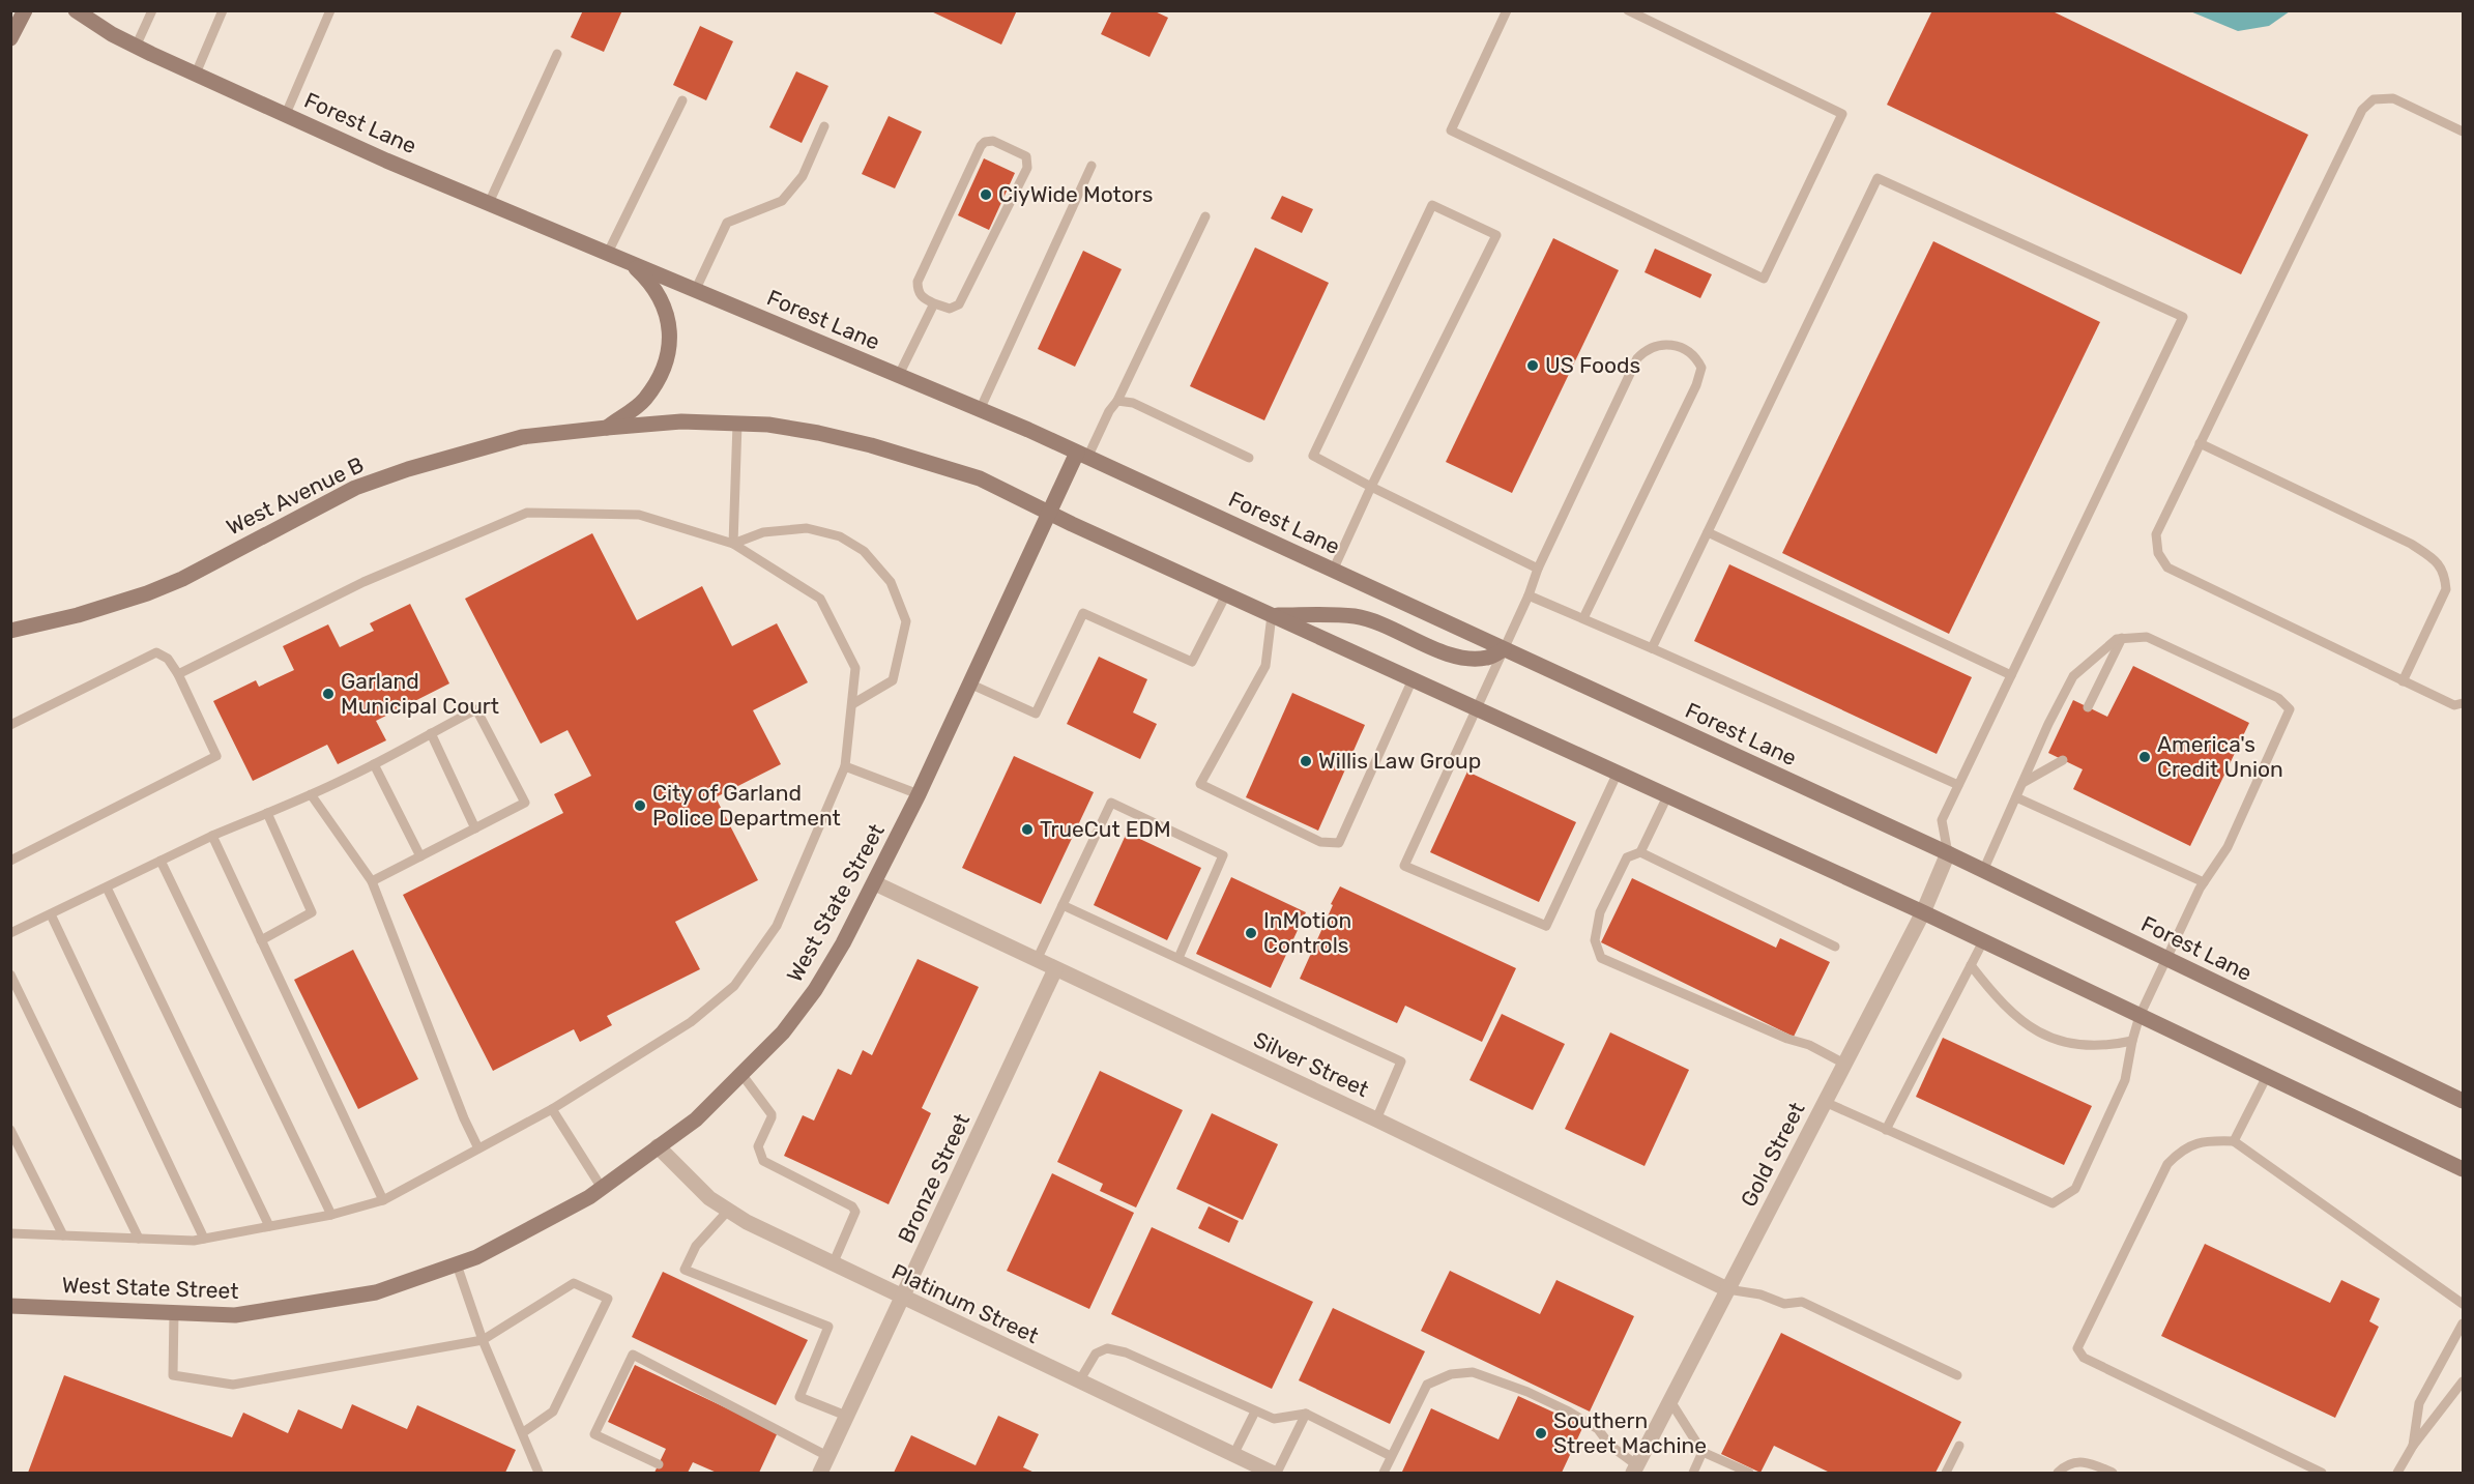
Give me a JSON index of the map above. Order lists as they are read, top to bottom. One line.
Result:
{"streets":{"main road":["Forest Lane","West Avenue B","West State Street"],"street":["Silver Street","Gold Street","Bronze Street","Platinum Street"]},"crossings":[["Forest Lane","West State Street"],["Forest Lane","Gold Street"],["West State Street","Silver Street"],["West State Street","Platinum Street"],["Silver Street","Gold Street"],["Silver Street","Bronze Street"],["Bronze Street","Platinum Street"]],"places":["CiyWide Motors","US Foods","Garland Municipal Court","America's Credit Union","Willis Law Group","City of Garland Police Department","TrueCut EDM","InMotion Controls","Southern Street Machine"]}
